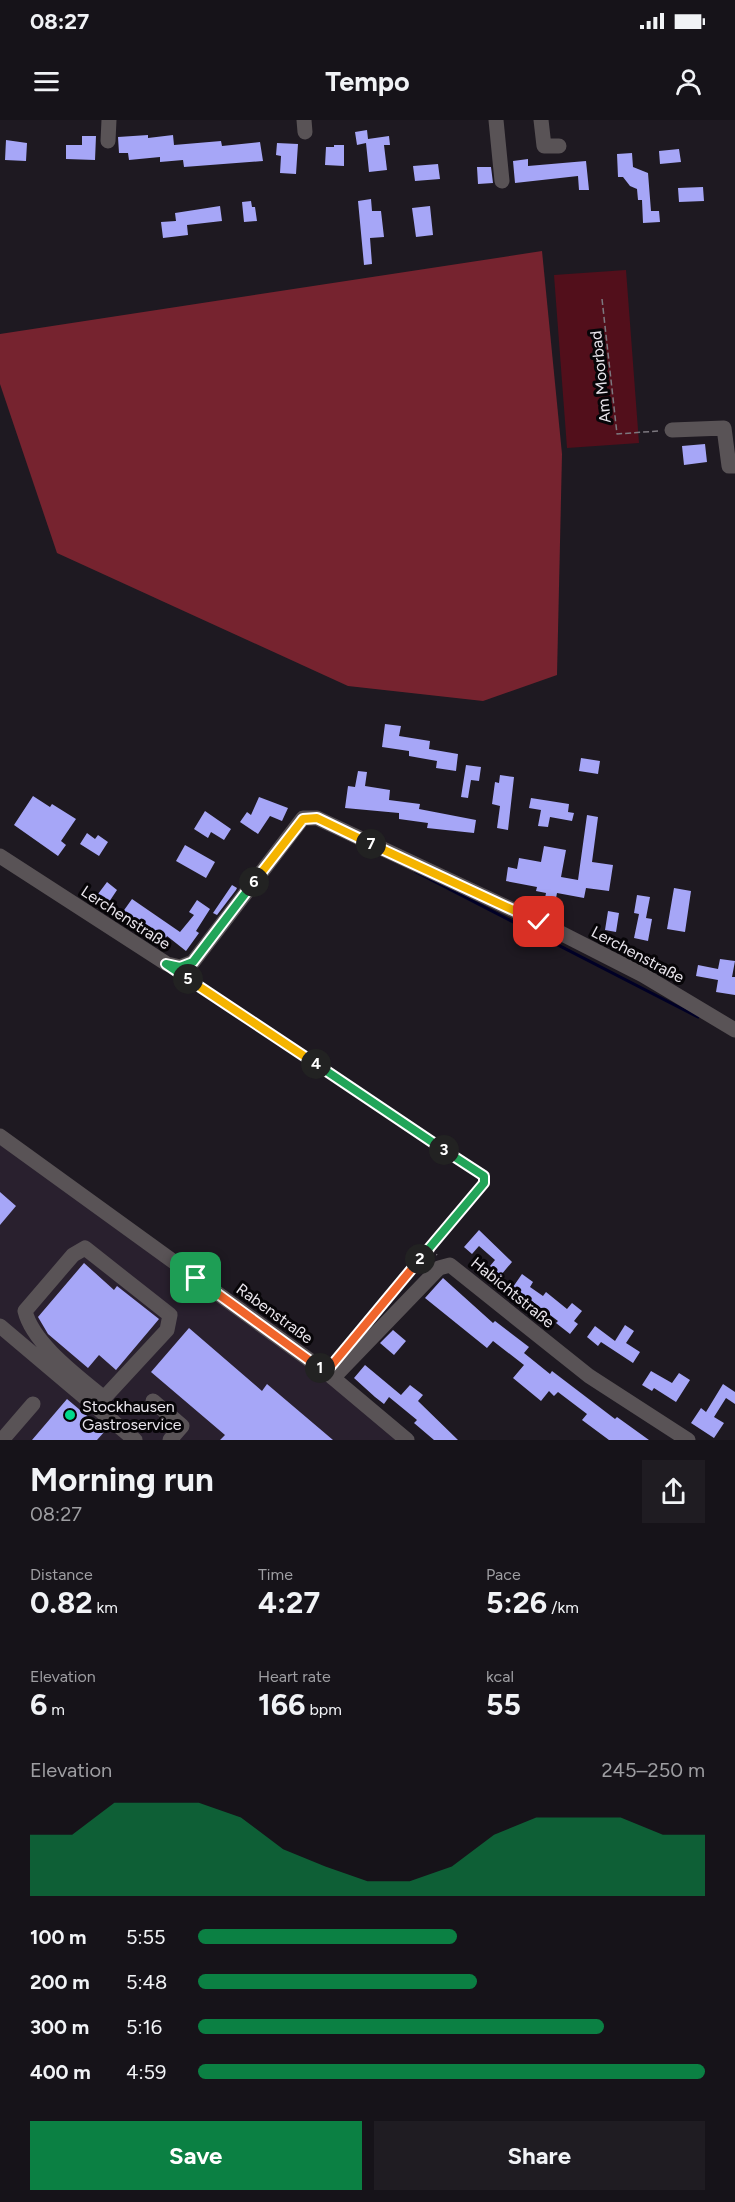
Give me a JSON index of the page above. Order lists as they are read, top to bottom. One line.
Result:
{"streets":{"street":["Lerchenstraße","Habichtstraße","Rabenstraße"],"path":["Am Moorbad"]},"crossings":[["Habichtstraße","Rabenstraße"]],"places":["Stockhausen Gastroservice"],"page":{"status":"08:27","header":"Tempo","pins":["7","6","5","4","3","2","1"],"heading":["Morning run","08:27"],"stats":[["Distance","0.82 km"],["Time","4:27"],["Pace","5:26 /km"],["Elevation","6 m"],["Heart rate","166 bpm"],["kcal","55"]],"chart":["Elevation","245–250 m"],"list":[{"name":"100 m","note":"5:55"},{"name":"200 m","note":"5:48"},{"name":"300 m","note":"5:16"},{"name":"400 m","note":"4:59"}],"buttons":["Save","Share"]}}
